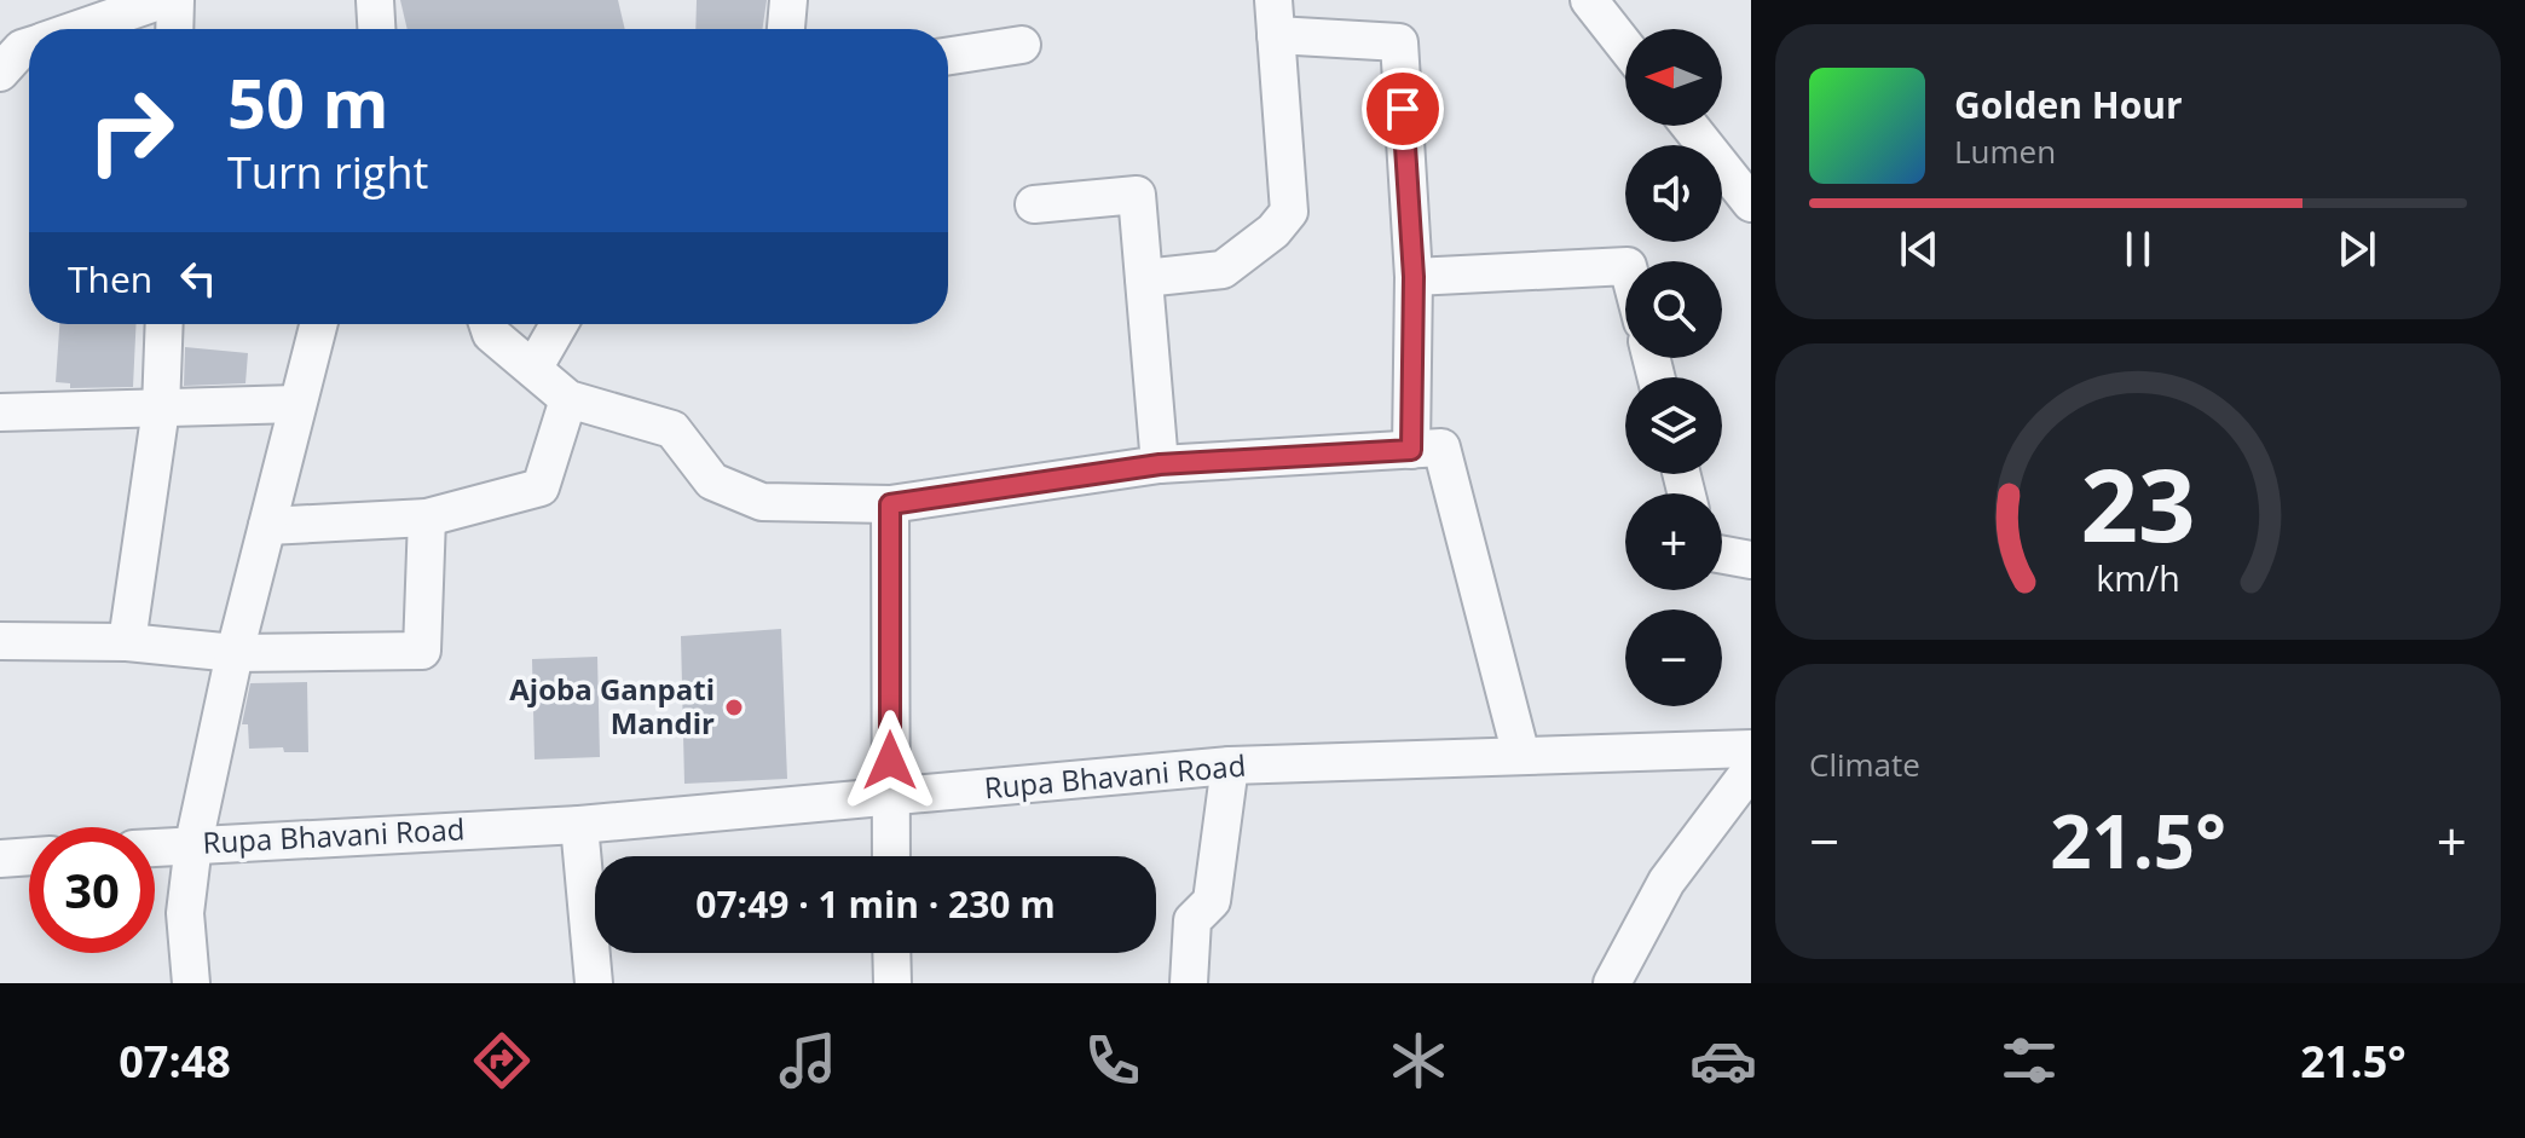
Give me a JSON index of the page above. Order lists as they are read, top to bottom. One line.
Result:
{"streets":{"street":["Rupa Bhavani Road"]},"places":["Ajoba Ganpati Mandir"],"north":"left","page":{"map_buttons":["+","−"],"turn":["50 m","Turn right"],"song":["Golden Hour","Lumen"],"then":"Then","tile":"Climate","heat":["−","21.5°","+"],"limit":"30","trip":"07:49 · 1 min · 230 m","tabs":["07:48","21.5°"],"gauge":["23","km/h"]}}
